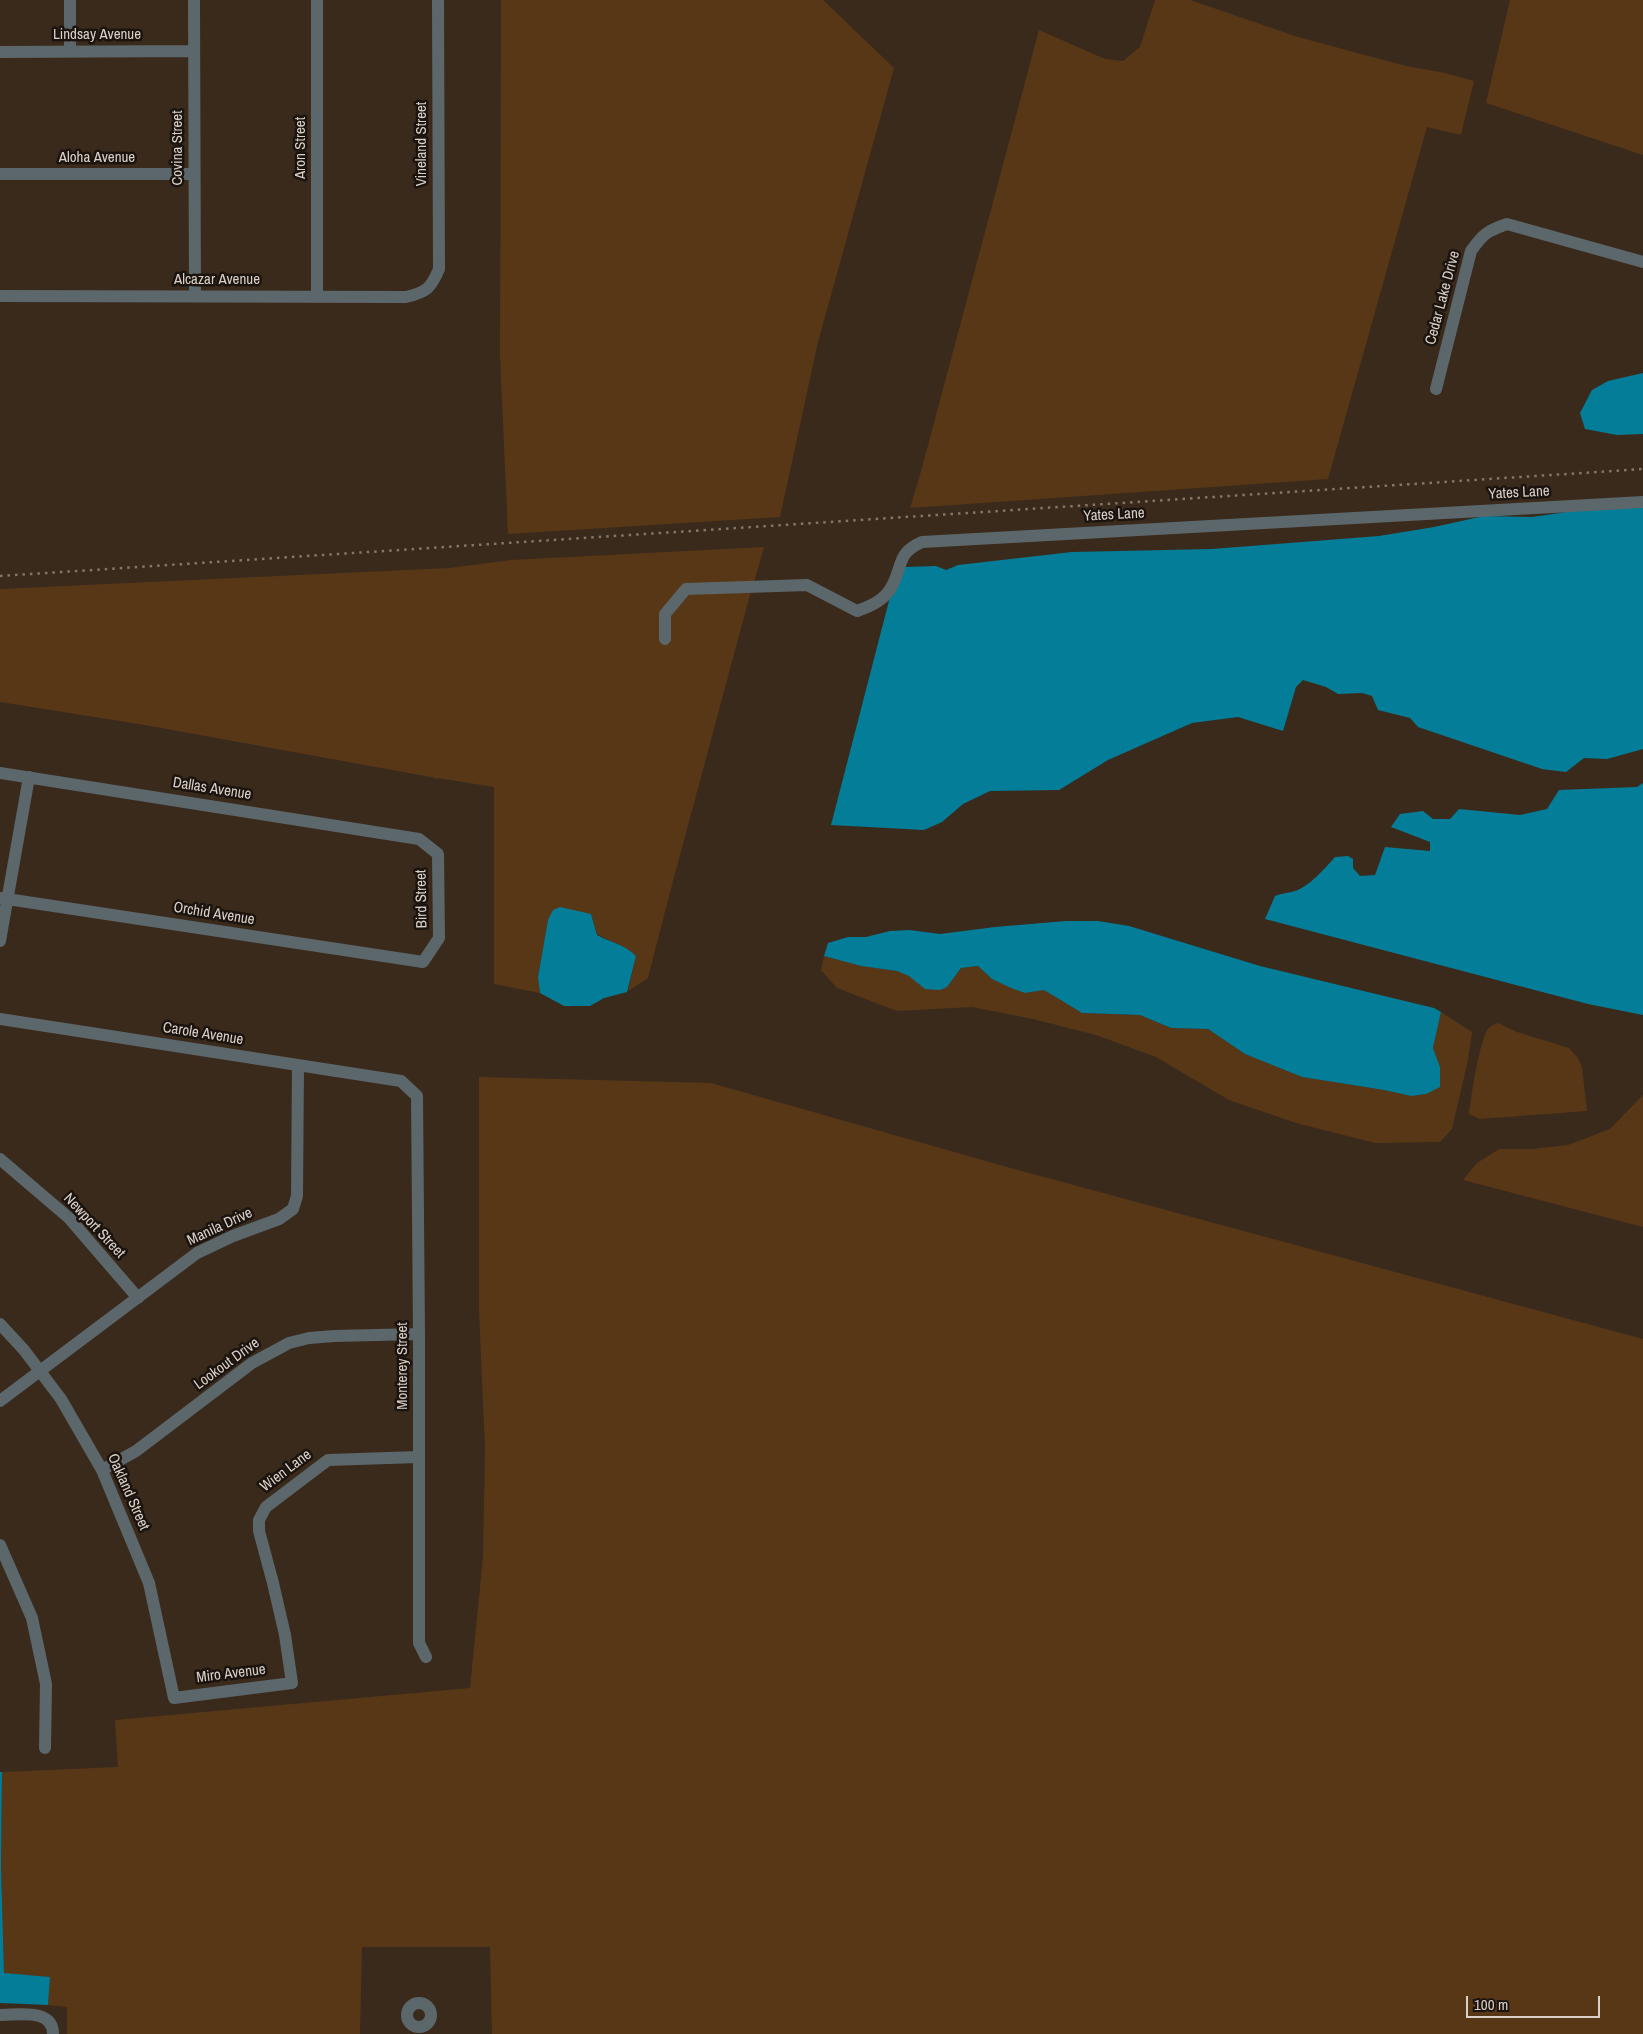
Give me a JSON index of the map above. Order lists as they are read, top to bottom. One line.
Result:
{"streets":{"street":["Lindsay Avenue","Vineland Street","Covina Street","Aron Street","Aloha Avenue","Alcazar Avenue","Cedar Lake Drive","Yates Lane","Dallas Avenue","Bird Street","Orchid Avenue","Carole Avenue","Newport Street","Manila Drive","Lookout Drive","Monterey Street","Wien Lane","Oakland Street","Miro Avenue"]},"crossings":[["Lindsay Avenue","Covina Street"],["Vineland Street","Alcazar Avenue"],["Covina Street","Aloha Avenue"],["Covina Street","Alcazar Avenue"],["Aron Street","Alcazar Avenue"],["Dallas Avenue","Bird Street"],["Bird Street","Orchid Avenue"],["Carole Avenue","Manila Drive"],["Carole Avenue","Monterey Street"],["Newport Street","Manila Drive"],["Manila Drive","Oakland Street"],["Lookout Drive","Monterey Street"],["Lookout Drive","Oakland Street"],["Monterey Street","Wien Lane"],["Wien Lane","Miro Avenue"],["Oakland Street","Miro Avenue"]],"scale_bar":"100 m"}
